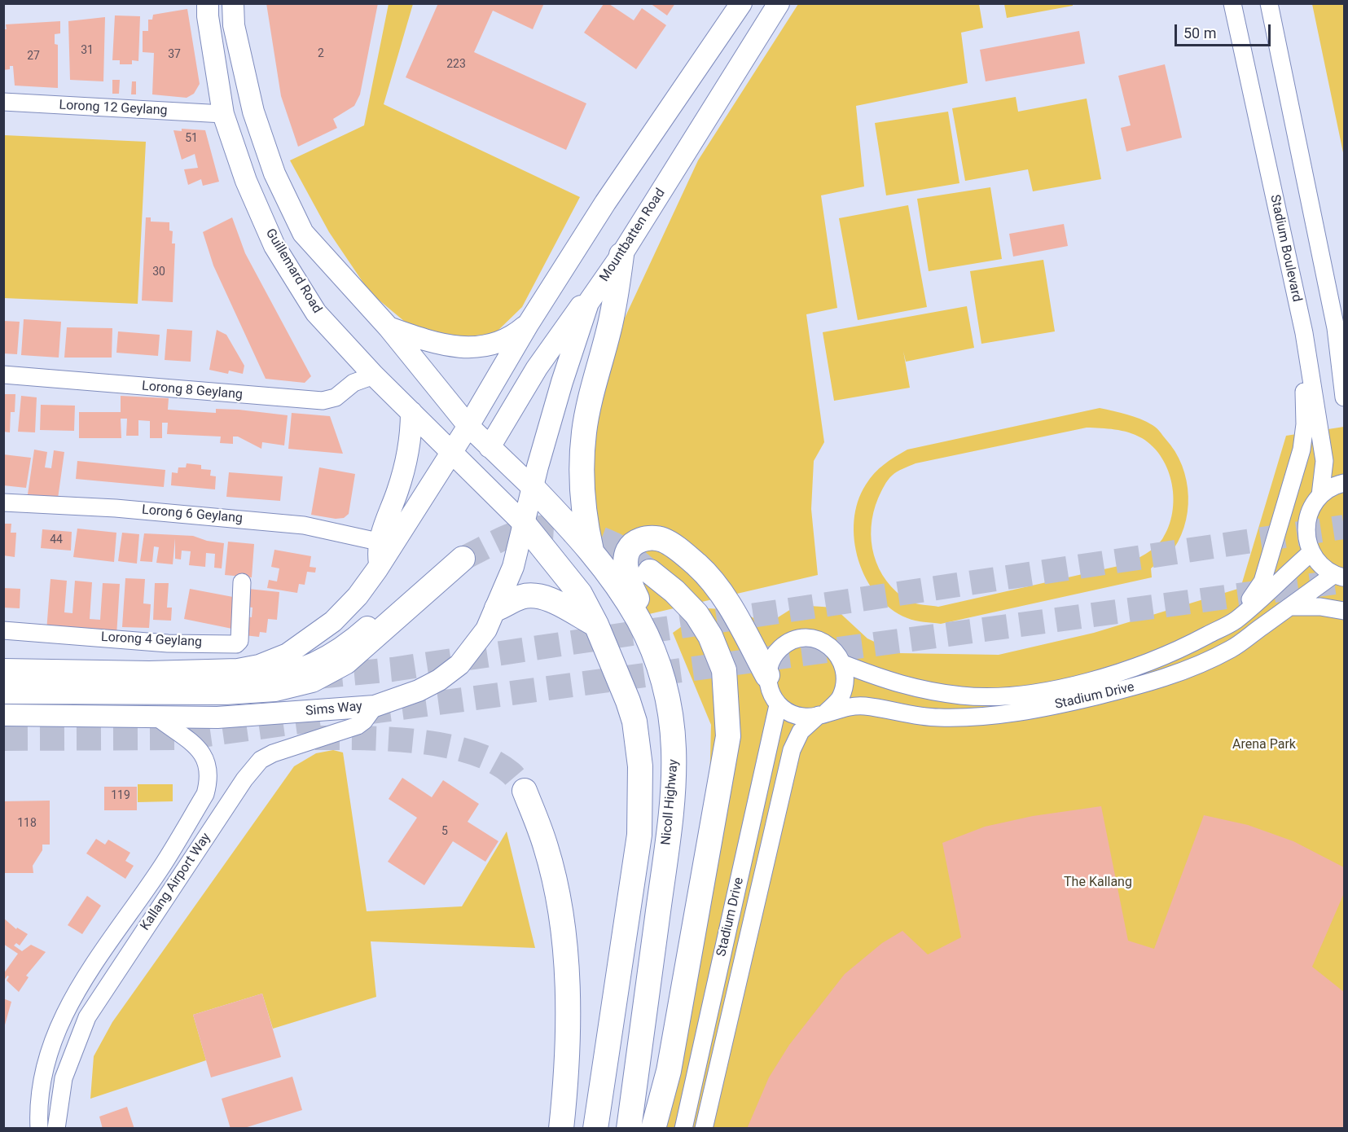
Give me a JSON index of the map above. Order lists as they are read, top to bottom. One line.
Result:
{"streets":{"highway":["Nicoll Highway"],"main road":["Mountbatten Road","Guillemard Road","Sims Way"],"street":["Lorong 12 Geylang","Stadium Boulevard","Lorong 8 Geylang","Lorong 6 Geylang","Lorong 4 Geylang","Stadium Drive","Kallang Airport Way"]},"crossings":[["Lorong 12 Geylang","Guillemard Road"],["Mountbatten Road","Sims Way"],["Mountbatten Road","Nicoll Highway"],["Stadium Boulevard","Stadium Drive"],["Guillemard Road","Lorong 8 Geylang"],["Guillemard Road","Sims Way"],["Sims Way","Nicoll Highway"],["Sims Way","Kallang Airport Way"]],"parks":["Arena Park","The Kallang"],"house_numbers":["31","2","37","27","223","51","30","44","119","118","5"],"scale_bar":"50 m"}
